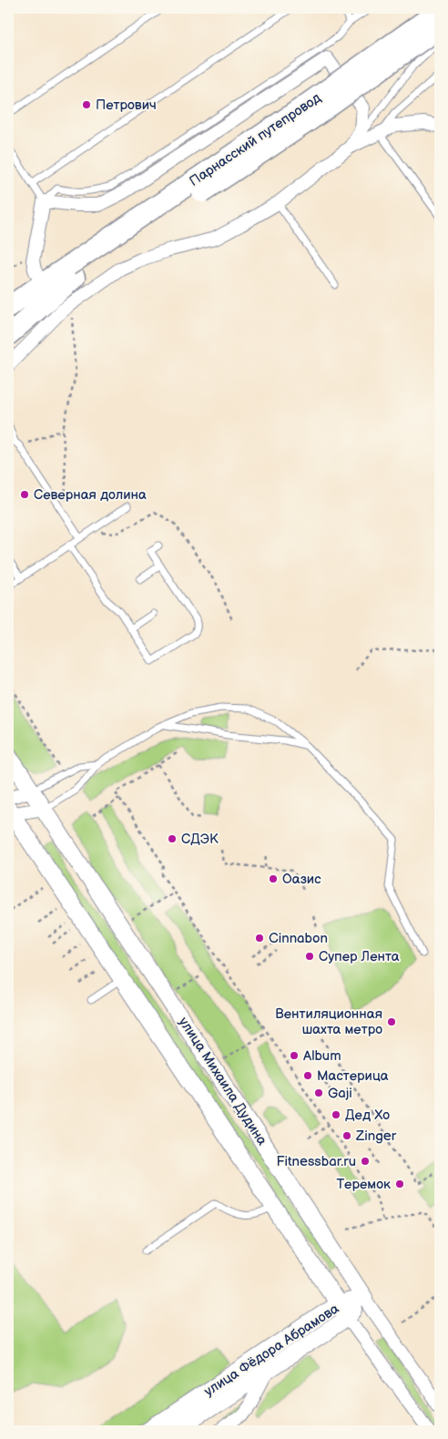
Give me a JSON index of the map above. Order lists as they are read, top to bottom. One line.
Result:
{"streets":{"main road":["Парнасский путепровод"],"street":["улица Михаила Дудина","улица Фёдора Абрамова"]},"crossings":[["улица Михаила Дудина","улица Фёдора Абрамова"]],"places":["Петрович","Северная долина","СДЭК","Оазис","Cinnabon","Супер Лента","Вентиляционная шахта метро","Album","Мастерица","Gaji","Дед Хо","Zinger","Fitnessbar.ru","Теремок"]}
